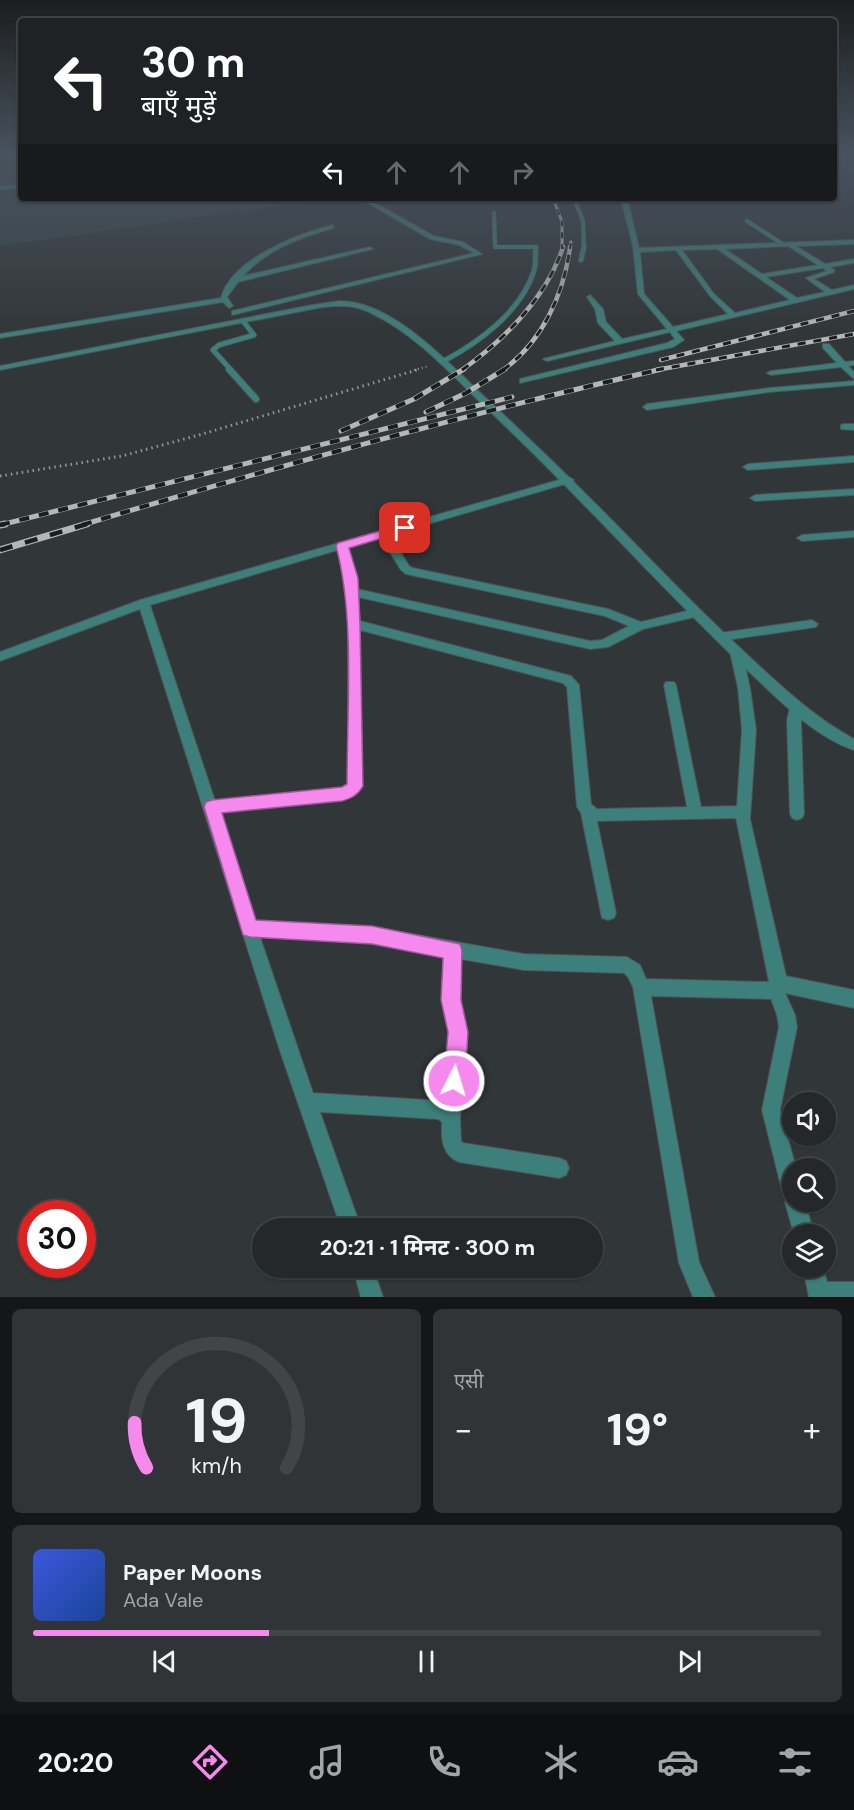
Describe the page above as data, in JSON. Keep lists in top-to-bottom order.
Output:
{
  "page": {
    "turn": ["30 m", "बाएँ मुड़ें"],
    "limit": "30",
    "trip": "20:21 · 1 मिनट · 300 m",
    "tile": "एसी",
    "heat": ["−", "19°", "+"],
    "song": ["Paper Moons", "Ada Vale"],
    "tabs": "20:20",
    "gauge": ["19", "km/h"]
  }
}
